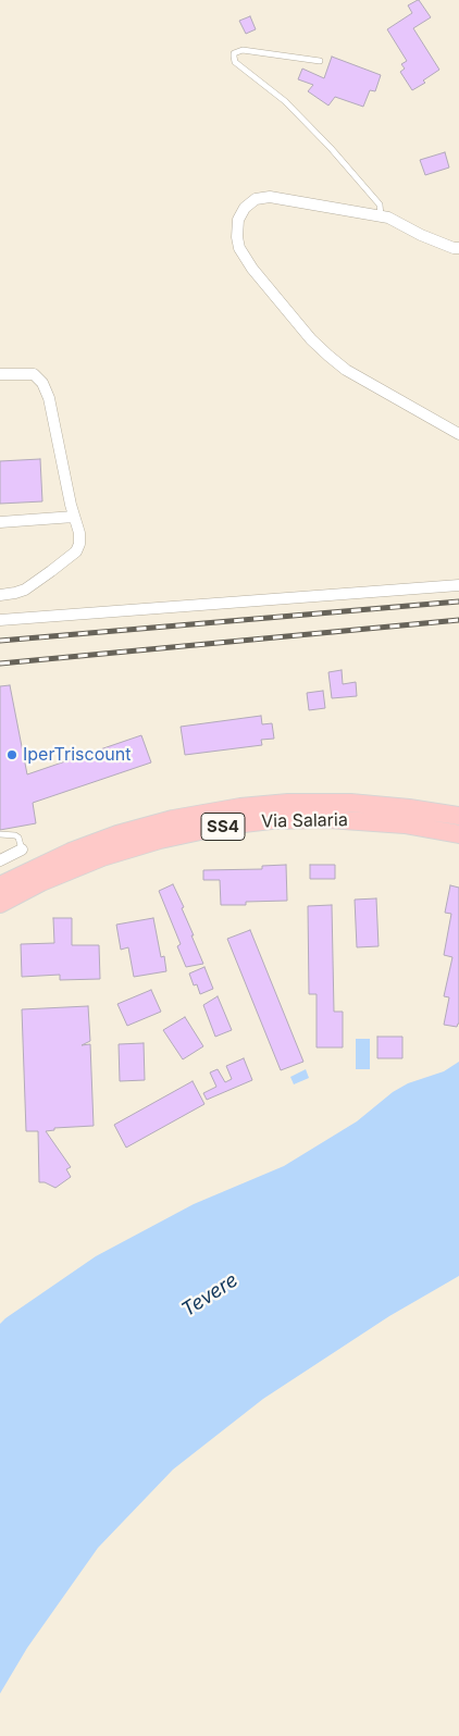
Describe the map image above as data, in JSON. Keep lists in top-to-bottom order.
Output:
{
  "streets": {
    "main road": ["Via Salaria", "SS4"]
  },
  "water": ["Tevere"],
  "places": ["IperTriscount"]
}
